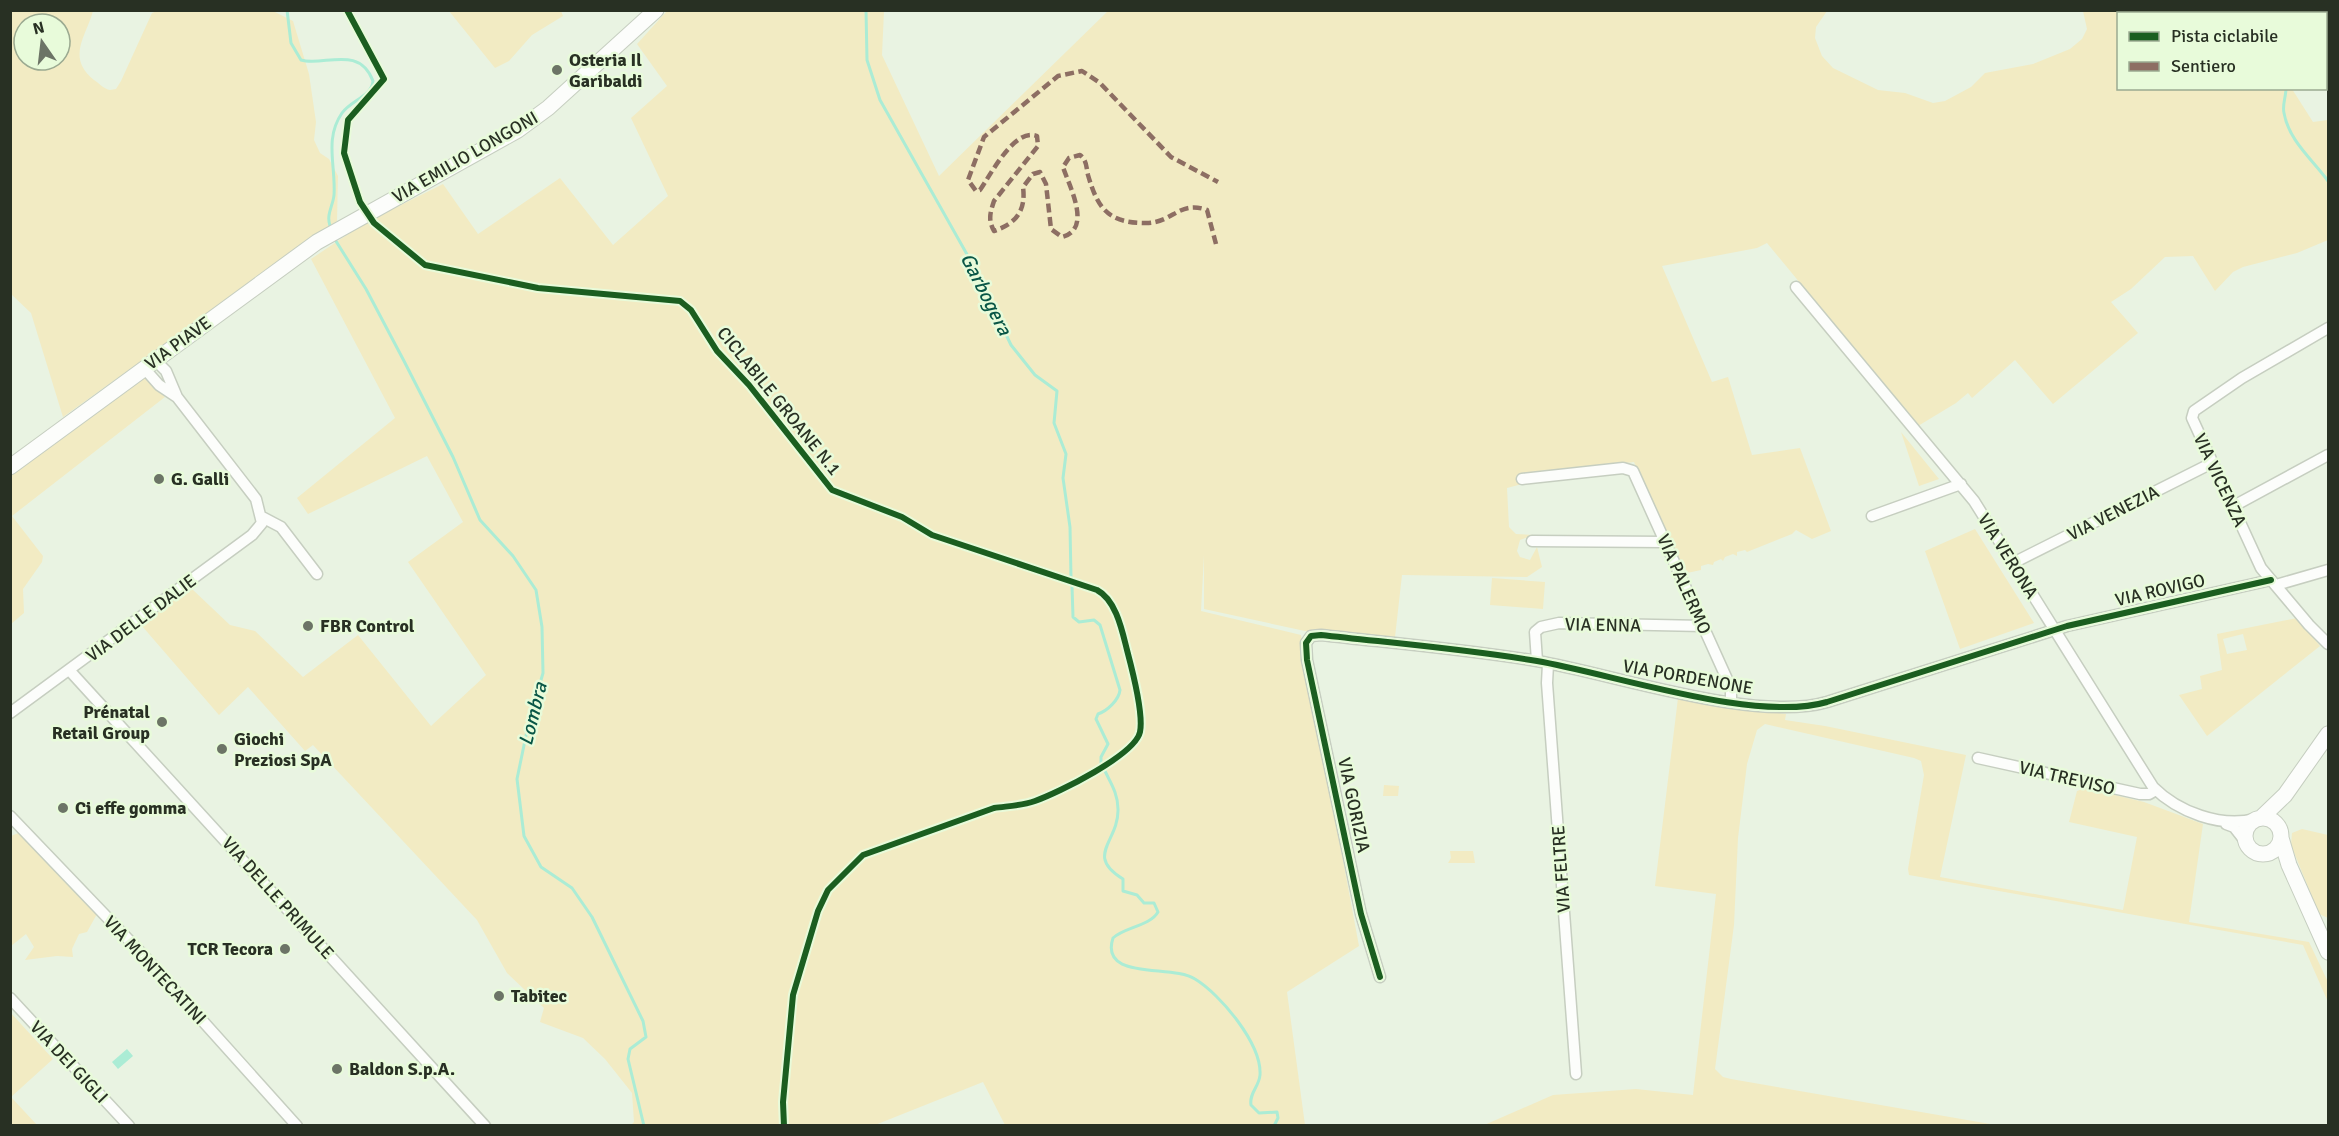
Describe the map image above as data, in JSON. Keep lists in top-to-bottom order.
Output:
{
  "streets": {
    "street": [
      "VIA EMILIO LONGONI",
      "VIA PIAVE",
      "VIA VICENZA",
      "VIA VENEZIA",
      "VIA VERONA",
      "VIA PALERMO",
      "VIA ROVIGO",
      "VIA DELLE DALIE",
      "VIA ENNA",
      "VIA PORDENONE",
      "VIA TREVISO",
      "VIA GORIZIA",
      "VIA FELTRE",
      "VIA DELLE PRIMULE",
      "VIA MONTECATINI",
      "VIA DEI GIGLI"
    ],
    "cycle path": ["CICLABILE GROANE N.1"]
  },
  "crossings": [
    ["VIA EMILIO LONGONI", "VIA PIAVE"],
    ["VIA VICENZA", "VIA VENEZIA"],
    ["VIA VICENZA", "VIA ROVIGO"],
    ["VIA VENEZIA", "VIA VERONA"],
    ["VIA VERONA", "VIA ROVIGO"],
    ["VIA VERONA", "VIA PORDENONE"],
    ["VIA VERONA", "VIA TREVISO"],
    ["VIA PALERMO", "VIA ENNA"],
    ["VIA PALERMO", "VIA PORDENONE"],
    ["VIA ROVIGO", "VIA PORDENONE"],
    ["VIA DELLE DALIE", "VIA DELLE PRIMULE"],
    ["VIA ENNA", "VIA PORDENONE"],
    ["VIA ENNA", "VIA FELTRE"],
    ["VIA PORDENONE", "VIA GORIZIA"],
    ["VIA PORDENONE", "VIA FELTRE"]
  ],
  "water": ["Garbogera", "Lombra"],
  "places": [
    "Osteria Il Garibaldi",
    "G. Galli",
    "FBR Control",
    "Prénatal Retail Group",
    "Giochi Preziosi SpA",
    "Ci effe gomma",
    "TCR Tecora",
    "Tabitec",
    "Baldon S.p.A."
  ],
  "legend": ["Pista ciclabile", "Sentiero"],
  "north": "top"
}
